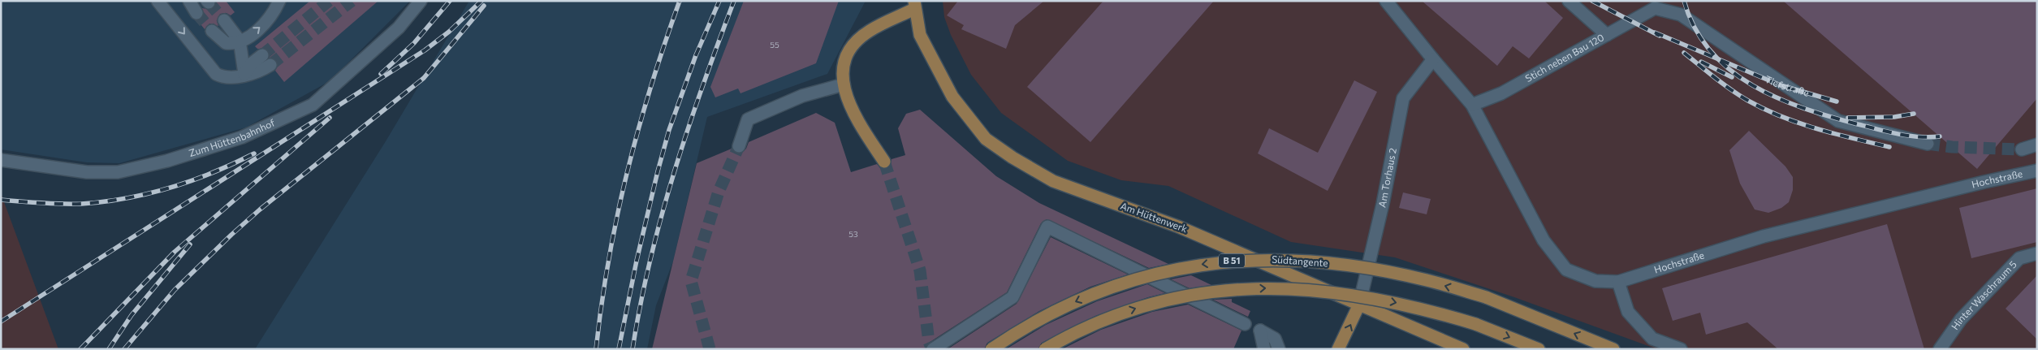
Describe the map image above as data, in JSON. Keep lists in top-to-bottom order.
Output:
{
  "streets": {
    "main road": ["Am Hüttenwerk", "B 51", "Südtangente"],
    "lane": [
      "Stich neben Bau 120",
      "Tiefstraße",
      "Zum Hüttenbahnhof",
      "Am Torhaus 2",
      "Hochstraße",
      "Hinter Waschraum 5"
    ]
  },
  "crossings": [
    ["Stich neben Bau 120", "Tiefstraße"],
    ["Stich neben Bau 120", "Hochstraße"],
    ["Am Torhaus 2", "Hochstraße"],
    ["Am Torhaus 2", "Am Hüttenwerk"]
  ],
  "house_numbers": ["55", "53"]
}
